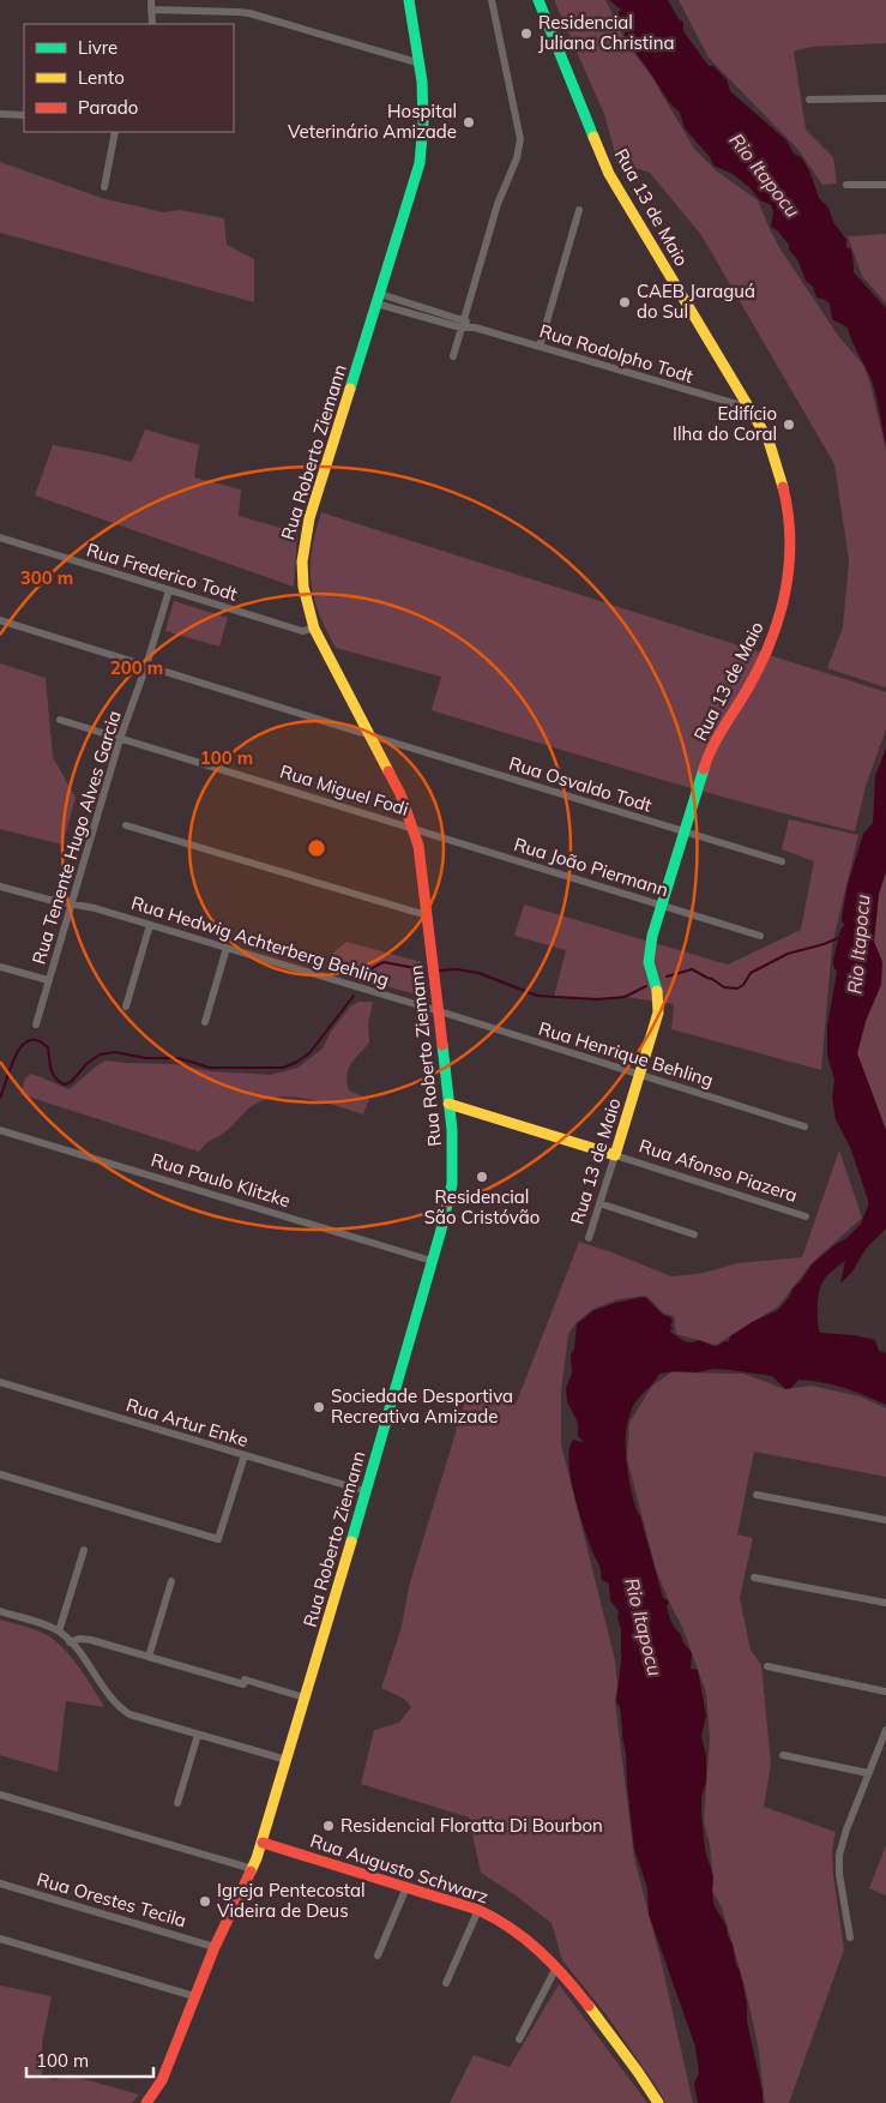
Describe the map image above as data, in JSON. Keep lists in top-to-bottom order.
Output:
{
  "streets": {
    "main road": [
      "Rua 13 de Maio",
      "Rua Roberto Ziemann",
      "Rua Afonso Piazera",
      "Rua Augusto Schwarz"
    ],
    "street": [
      "Rua Rodolpho Todt",
      "Rua Frederico Todt",
      "Rua Osvaldo Todt",
      "Rua Miguel Fodi",
      "Rua Tenente Hugo Alves Garcia",
      "Rua João Piermann",
      "Rua Hedwig Achterberg Behling",
      "Rua Henrique Behling",
      "Rua Paulo Klitzke",
      "Rua Artur Enke",
      "Rua Orestes Tecila"
    ]
  },
  "crossings": [
    ["Rua 13 de Maio", "Rua Rodolpho Todt"],
    ["Rua 13 de Maio", "Rua Osvaldo Todt"],
    ["Rua 13 de Maio", "Rua João Piermann"],
    ["Rua 13 de Maio", "Rua Henrique Behling"],
    ["Rua 13 de Maio", "Rua Afonso Piazera"],
    ["Rua Rodolpho Todt", "Rua Roberto Ziemann"],
    ["Rua Roberto Ziemann", "Rua Frederico Todt"],
    ["Rua Roberto Ziemann", "Rua Osvaldo Todt"],
    ["Rua Roberto Ziemann", "Rua Miguel Fodi"],
    ["Rua Roberto Ziemann", "Rua João Piermann"],
    ["Rua Roberto Ziemann", "Rua Hedwig Achterberg Behling"],
    ["Rua Roberto Ziemann", "Rua Henrique Behling"],
    ["Rua Roberto Ziemann", "Rua Afonso Piazera"],
    ["Rua Roberto Ziemann", "Rua Paulo Klitzke"],
    ["Rua Roberto Ziemann", "Rua Artur Enke"],
    ["Rua Roberto Ziemann", "Rua Augusto Schwarz"],
    ["Rua Roberto Ziemann", "Rua Orestes Tecila"],
    ["Rua Frederico Todt", "Rua Tenente Hugo Alves Garcia"],
    ["Rua Osvaldo Todt", "Rua Tenente Hugo Alves Garcia"],
    ["Rua Miguel Fodi", "Rua Tenente Hugo Alves Garcia"],
    ["Rua Miguel Fodi", "Rua João Piermann"],
    ["Rua Tenente Hugo Alves Garcia", "Rua Hedwig Achterberg Behling"],
    ["Rua Hedwig Achterberg Behling", "Rua Henrique Behling"]
  ],
  "water": ["Rio Itapocu"],
  "places": [
    "Residencial Juliana Christina",
    "Hospital Veterinário Amizade",
    "CAEB Jaraguá do Sul",
    "Edifício Ilha do Coral",
    "Residencial São Cristóvão",
    "Sociedade Desportiva Recreativa Amizade",
    "Residencial Floratta Di Bourbon",
    "Igreja Pentecostal Videira de Deus"
  ],
  "legend": ["Livre", "Lento", "Parado"],
  "scale_bar": "100 m",
  "rings": ["300 m", "200 m", "100 m"]
}
